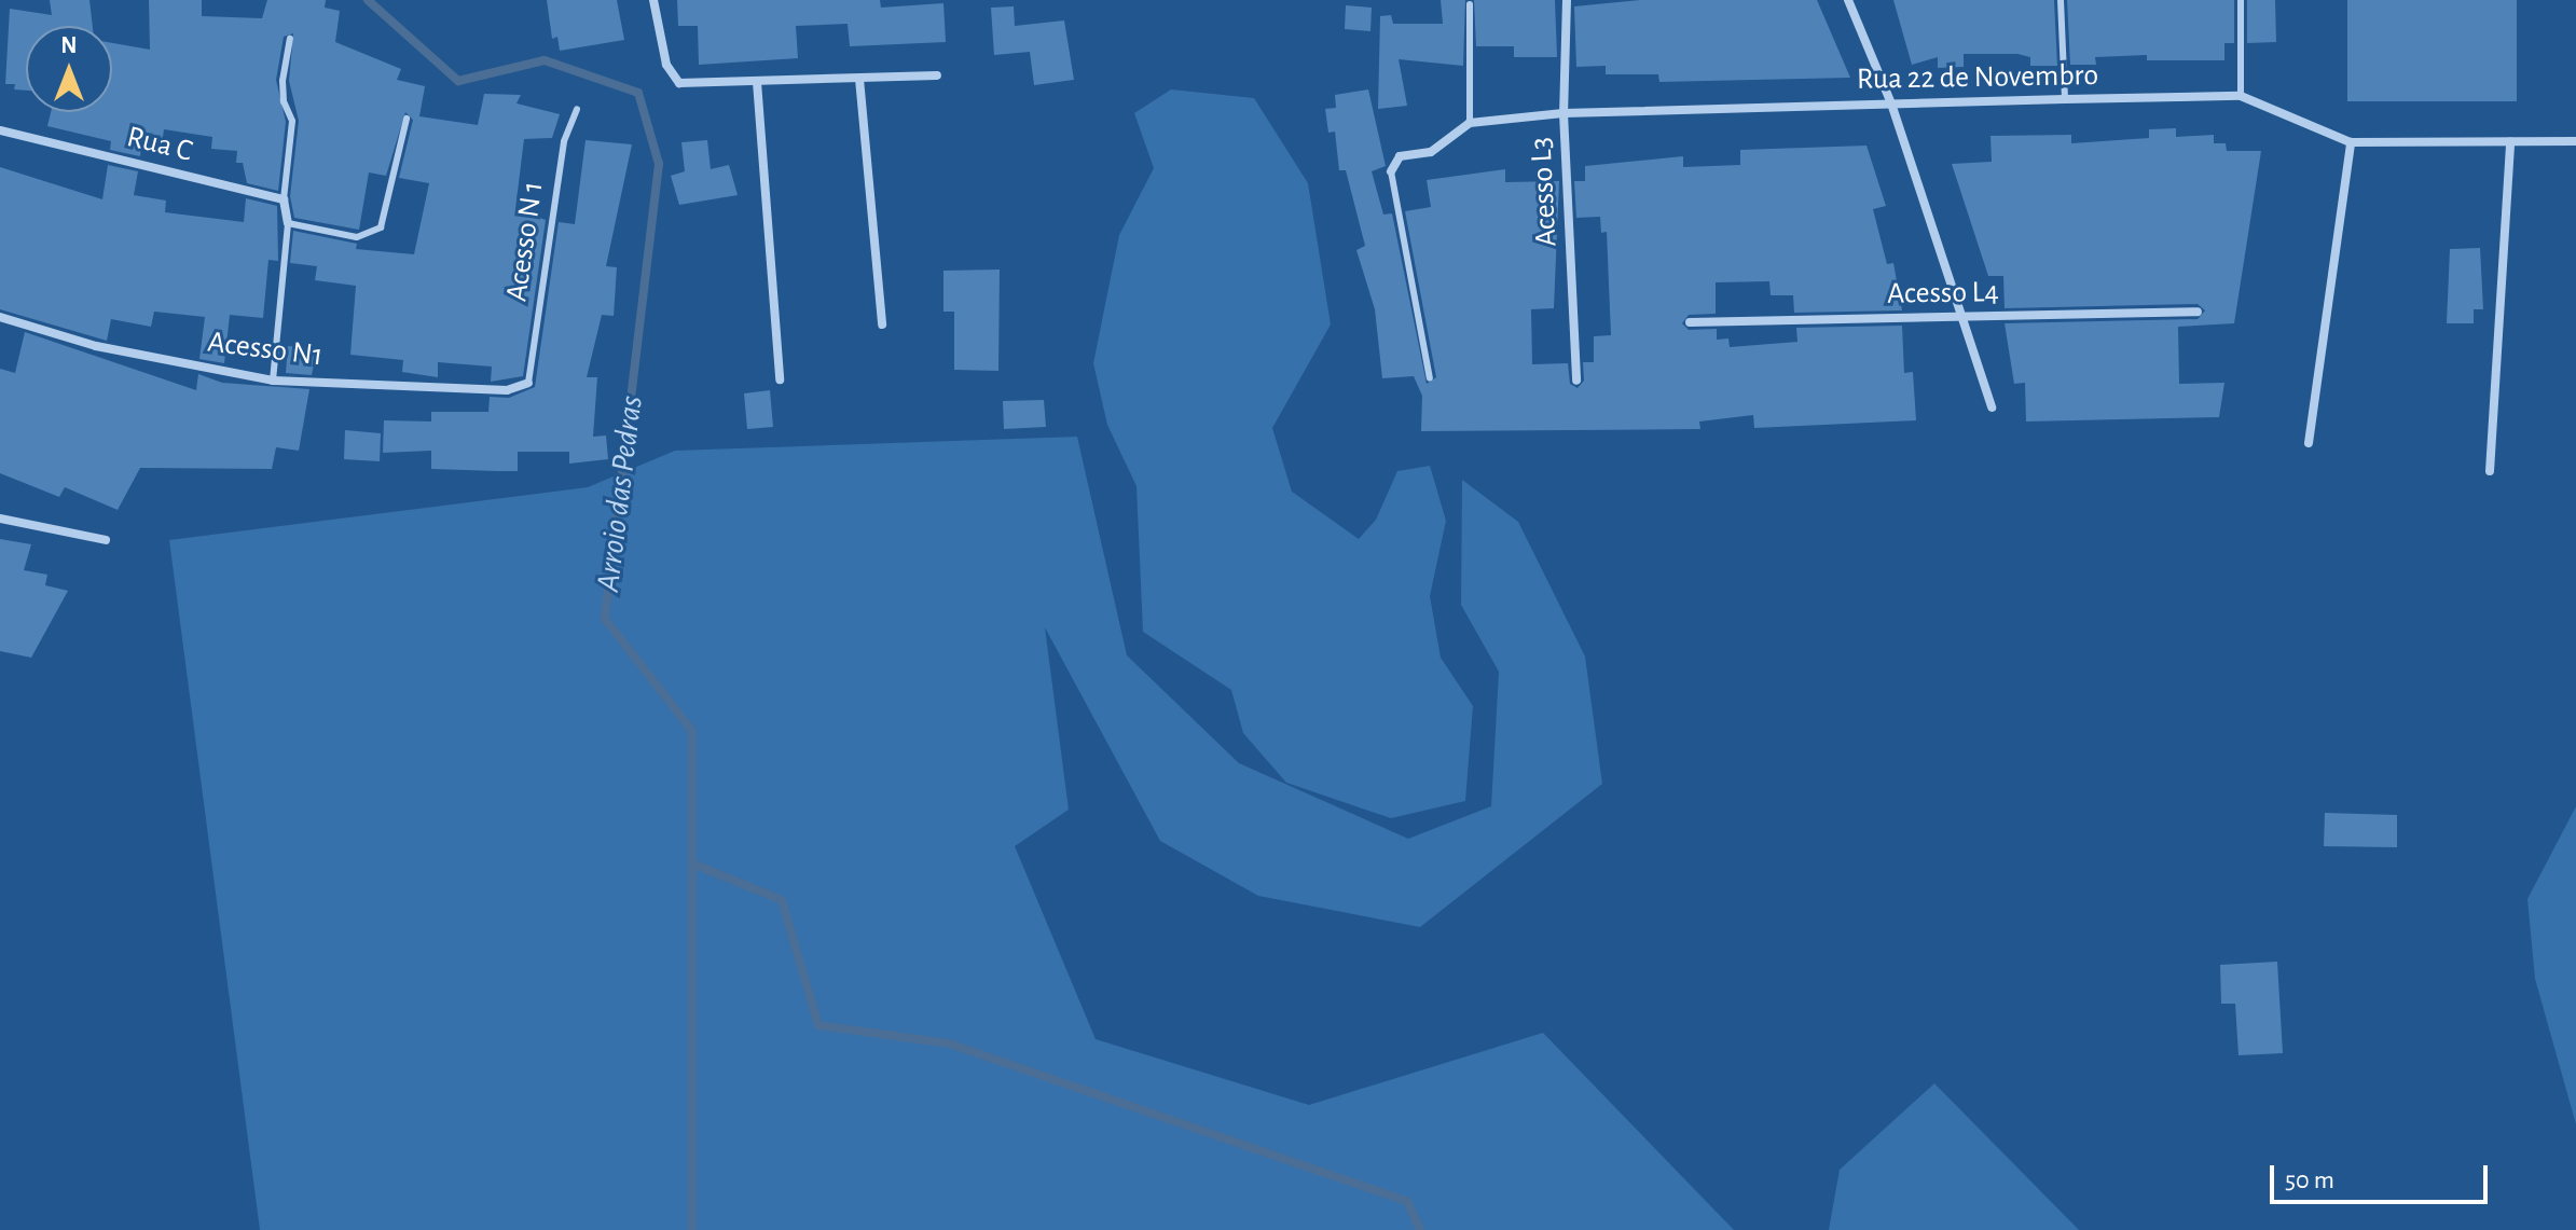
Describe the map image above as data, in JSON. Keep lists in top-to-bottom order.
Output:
{
  "streets": {
    "street": [
      "Rua 22 de Novembro",
      "Rua C",
      "Acesso L3",
      "Acesso L4",
      "Acesso N1"
    ],
    "lane": ["Acesso N 1"]
  },
  "crossings": [
    ["Rua 22 de Novembro", "Acesso L3"],
    ["Acesso N 1", "Acesso N1"]
  ],
  "water": ["Arroio das Pedras"],
  "scale_bar": "50 m",
  "north": "top"
}
